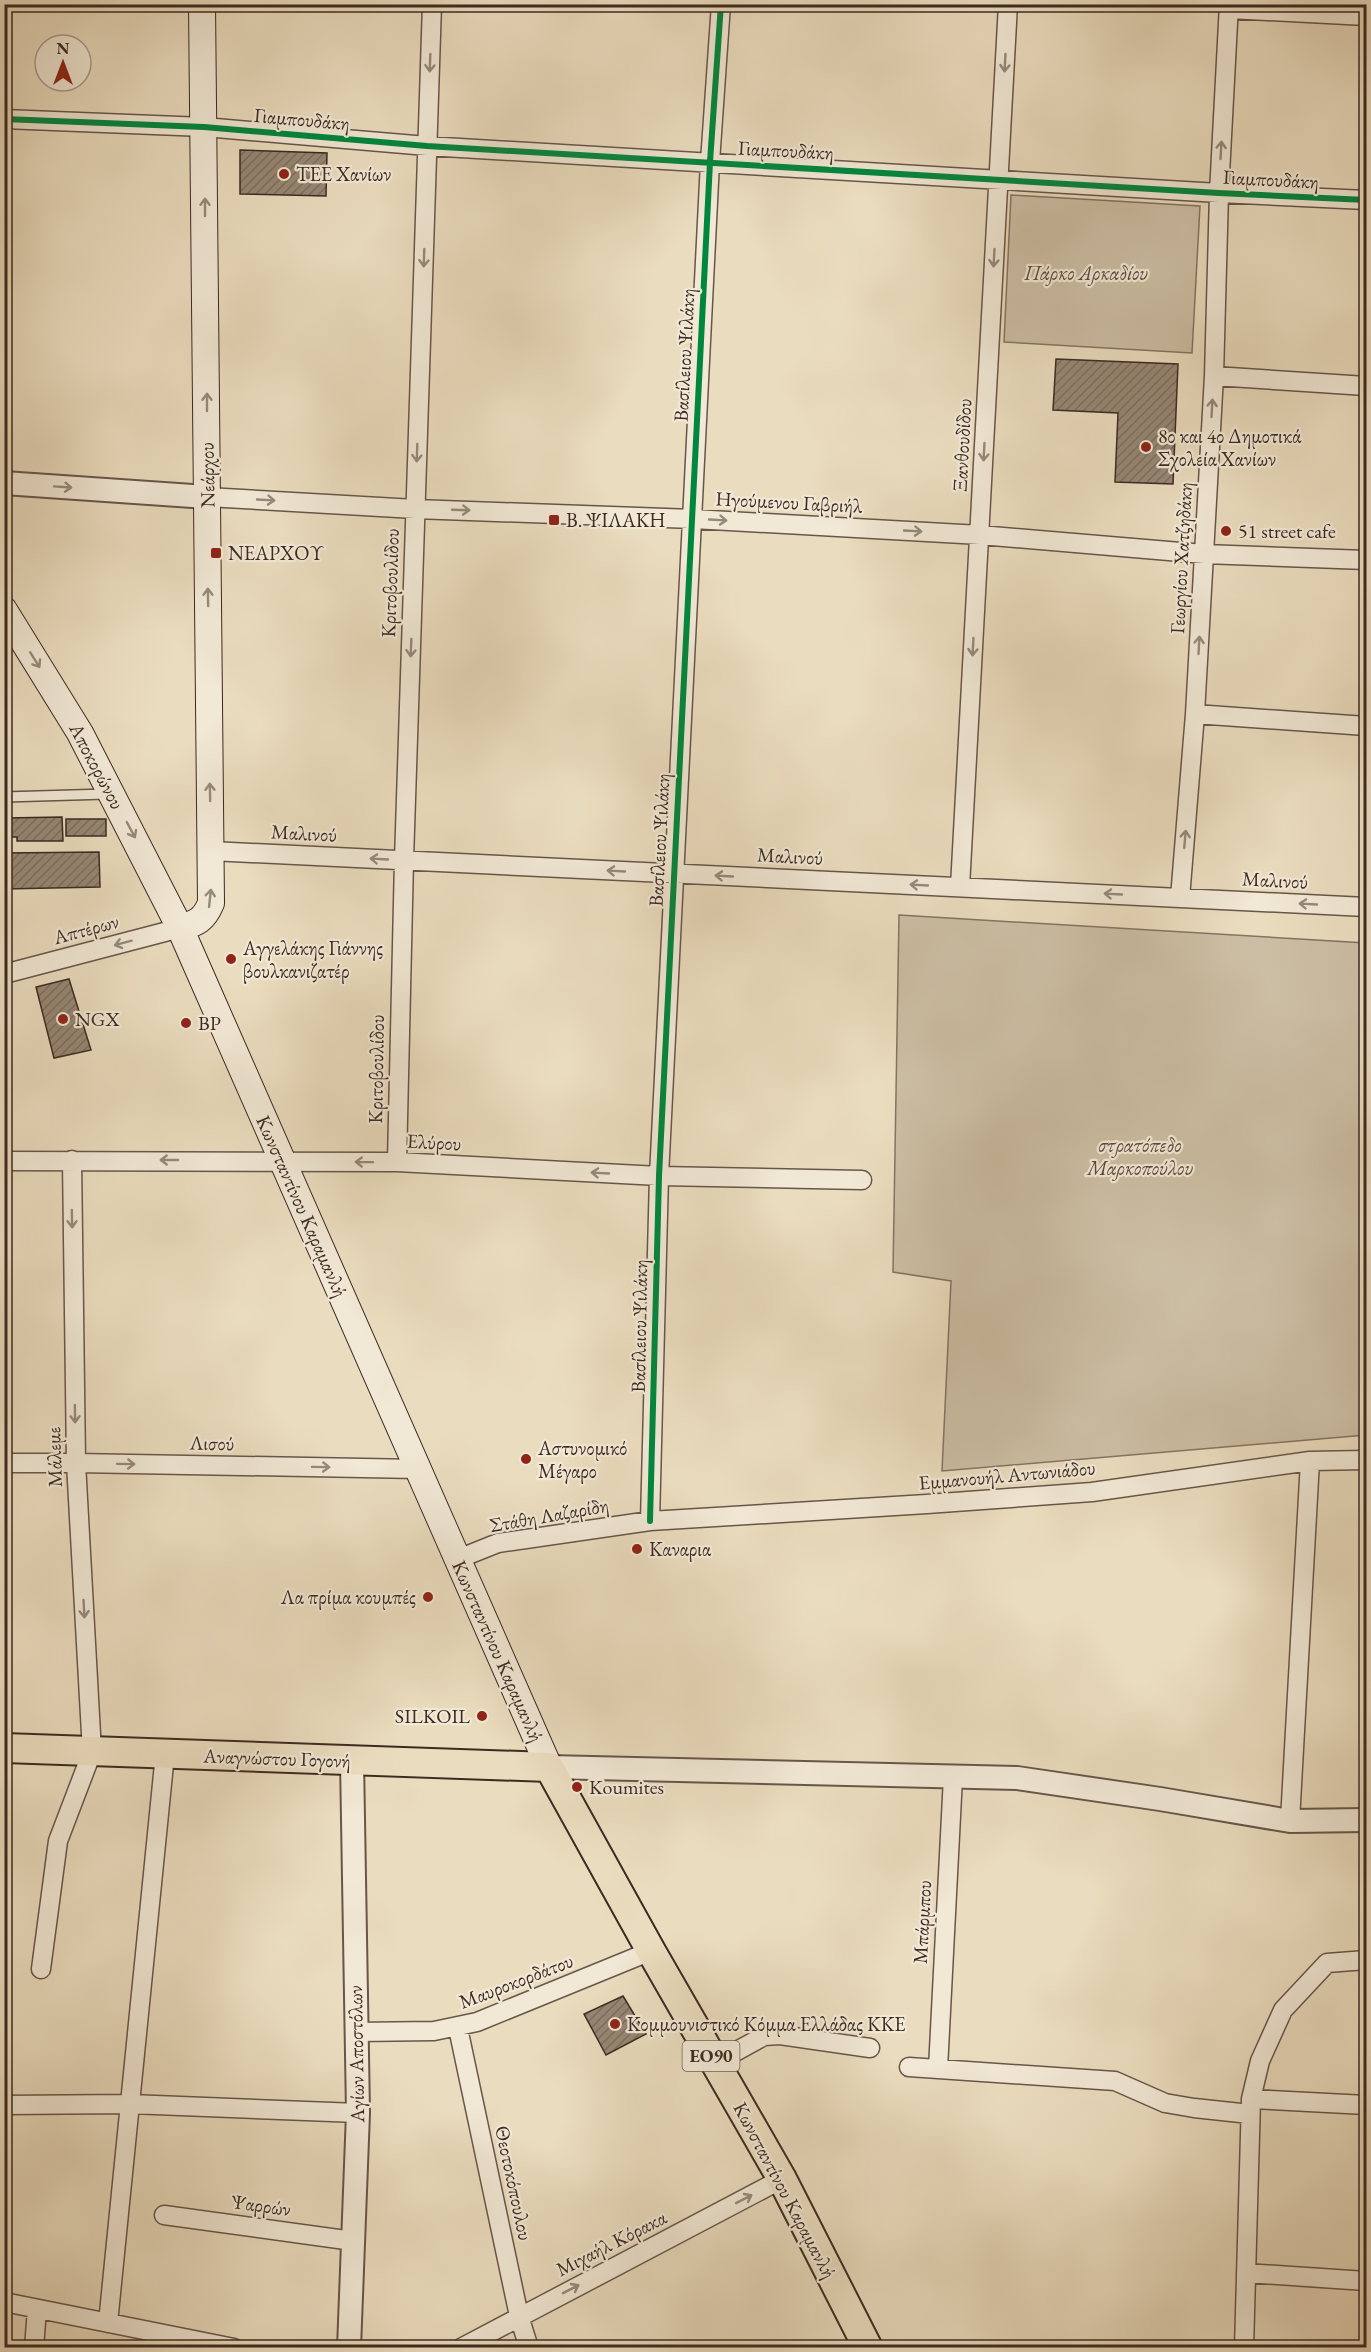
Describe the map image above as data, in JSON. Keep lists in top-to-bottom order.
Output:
{
  "streets": {
    "main road": [
      "Νεάρχου",
      "Αποκορώνου",
      "Κωνσταντίνου Καραμανλή",
      "Αναγνώστου Γογονή",
      "ΕΟ90"
    ],
    "street": [
      "Γιαμπουδάκη",
      "Βασίλειου Ψιλάκη",
      "Ξανθουδίδου",
      "Ηγούμενου Γαβριήλ",
      "Γεωργίου Χατζηδάκη",
      "Κριτοβουλίδου",
      "Μαλινού",
      "Απτέρων",
      "Ελύρου",
      "Λισού",
      "Μάλεμε",
      "Εμμανουήλ Αντωνιάδου",
      "Στάθη Λαζαρίδη",
      "Μπάρμπου",
      "Μαυροκορδάτου",
      "Αγίων Αποστόλων",
      "Θεοτοκόπουλου",
      "Ψαρρών",
      "Μιχαήλ Κόρακα"
    ]
  },
  "crossings": [
    ["Γιαμπουδάκη", "Βασίλειου Ψιλάκη"],
    ["Γιαμπουδάκη", "Ξανθουδίδου"],
    ["Γιαμπουδάκη", "Νεάρχου"],
    ["Γιαμπουδάκη", "Γεωργίου Χατζηδάκη"],
    ["Γιαμπουδάκη", "Κριτοβουλίδου"],
    ["Βασίλειου Ψιλάκη", "Ηγούμενου Γαβριήλ"],
    ["Βασίλειου Ψιλάκη", "Μαλινού"],
    ["Βασίλειου Ψιλάκη", "Ελύρου"],
    ["Βασίλειου Ψιλάκη", "Εμμανουήλ Αντωνιάδου"],
    ["Βασίλειου Ψιλάκη", "Στάθη Λαζαρίδη"],
    ["Ξανθουδίδου", "Ηγούμενου Γαβριήλ"],
    ["Ξανθουδίδου", "Μαλινού"],
    ["Νεάρχου", "Ηγούμενου Γαβριήλ"],
    ["Νεάρχου", "Αποκορώνου"],
    ["Νεάρχου", "Μαλινού"],
    ["Νεάρχου", "Απτέρων"],
    ["Νεάρχου", "Κωνσταντίνου Καραμανλή"],
    ["Ηγούμενου Γαβριήλ", "Γεωργίου Χατζηδάκη"],
    ["Ηγούμενου Γαβριήλ", "Κριτοβουλίδου"],
    ["Γεωργίου Χατζηδάκη", "Μαλινού"],
    ["Κριτοβουλίδου", "Μαλινού"],
    ["Κριτοβουλίδου", "Ελύρου"],
    ["Αποκορώνου", "Απτέρων"],
    ["Αποκορώνου", "Κωνσταντίνου Καραμανλή"],
    ["Απτέρων", "Κωνσταντίνου Καραμανλή"],
    ["Ελύρου", "Κωνσταντίνου Καραμανλή"],
    ["Ελύρου", "Μάλεμε"],
    ["Κωνσταντίνου Καραμανλή", "Λισού"],
    ["Κωνσταντίνου Καραμανλή", "Στάθη Λαζαρίδη"],
    ["Κωνσταντίνου Καραμανλή", "Αναγνώστου Γογονή"],
    ["Κωνσταντίνου Καραμανλή", "Μαυροκορδάτου"],
    ["Κωνσταντίνου Καραμανλή", "Μιχαήλ Κόρακα"],
    ["Λισού", "Μάλεμε"],
    ["Μάλεμε", "Αναγνώστου Γογονή"],
    ["Εμμανουήλ Αντωνιάδου", "Στάθη Λαζαρίδη"],
    ["Αναγνώστου Γογονή", "Αγίων Αποστόλων"],
    ["Μαυροκορδάτου", "Αγίων Αποστόλων"],
    ["Μαυροκορδάτου", "Θεοτοκόπουλου"],
    ["Αγίων Αποστόλων", "Ψαρρών"],
    ["Θεοτοκόπουλου", "Μιχαήλ Κόρακα"]
  ],
  "one_way": [
    "Ξανθουδίδου",
    "Νεάρχου",
    "Ηγούμενου Γαβριήλ",
    "Γεωργίου Χατζηδάκη",
    "Κριτοβουλίδου",
    "Αποκορώνου",
    "Μαλινού",
    "Απτέρων",
    "Ελύρου",
    "Λισού",
    "Μάλεμε",
    "Μιχαήλ Κόρακα"
  ],
  "parks": ["Πάρκο Αρκαδίου", "στρατόπεδο Μαρκοπούλου"],
  "places": {
    "other": [
      "ΤΕΕ Χανίων",
      "8ο και 4ο Δημοτικά Σχολεία Χανίων",
      "51 street cafe",
      "Αγγελάκης Γιάννης βουλκανιζατέρ",
      "NGX",
      "BP",
      "Αστυνομικό Μέγαρο",
      "Καναρια",
      "Λα πρίμα κουμπές",
      "SILKOIL",
      "Koumites",
      "Κομμουνιστικό Κόμμα Ελλάδας ΚΚΕ"
    ],
    "transit": ["Β. ΨΙΛΑΚΗ", "ΝΕΑΡΧΟΥ"]
  },
  "north": "top"
}
